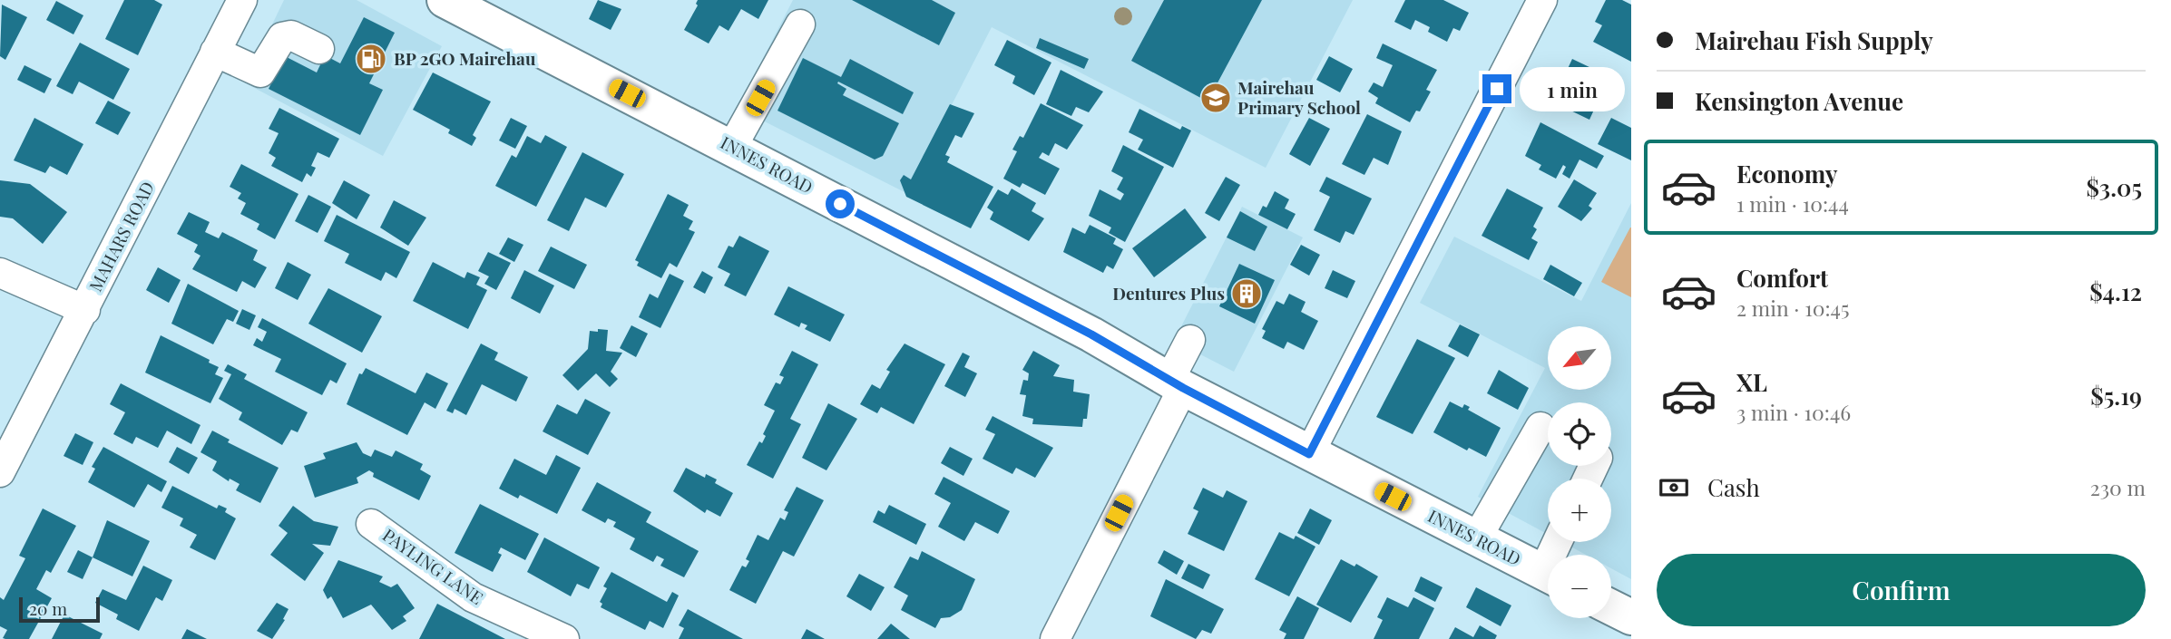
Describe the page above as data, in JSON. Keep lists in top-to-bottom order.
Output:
{
  "streets": {
    "main road": ["INNES ROAD"],
    "street": ["MAHARS ROAD", "PAYLING LANE"]
  },
  "places": {
    "fuel station": ["BP 2GO Mairehau"],
    "school or university": ["Mairehau Primary School"],
    "building": ["Dentures Plus"]
  },
  "scale_bar": "20 m",
  "north": "bottom left",
  "page": {
    "banner": ["Mairehau Fish Supply", "Kensington Avenue"],
    "bubble": "1 min",
    "list": [
      {
        "name": "Economy",
        "note": "1 min · 10:44",
        "value": "$3.05"
      },
      {
        "name": "Comfort",
        "note": "2 min · 10:45",
        "value": "$4.12"
      },
      {
        "name": "XL",
        "note": "3 min · 10:46",
        "value": "$5.19"
      }
    ],
    "map_buttons": ["+", "−"],
    "pay": ["Cash", "230 m"],
    "buttons": "Confirm",
    "scale": "20 m"
  }
}
